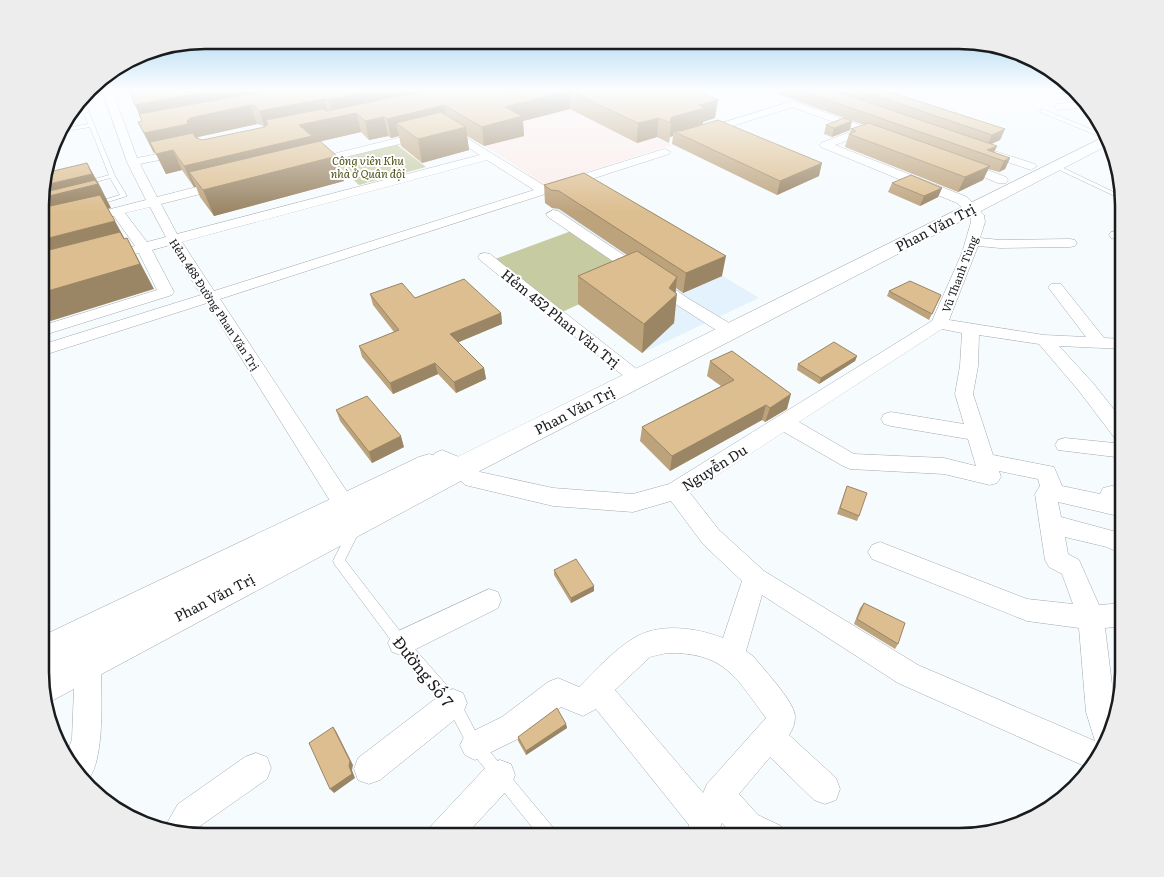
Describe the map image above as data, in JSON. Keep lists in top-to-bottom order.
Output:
{
  "streets": {
    "main road": ["Phan Văn Trị"],
    "street": [
      "Vũ Thanh Tùng",
      "Hẻm 468 Đường Phan Văn Trị",
      "Hẻm 452 Phan Văn Trị",
      "Nguyễn Du"
    ],
    "lane": ["Đường Số 7"]
  },
  "crossings": [
    ["Phan Văn Trị", "Vũ Thanh Tùng"],
    ["Phan Văn Trị", "Hẻm 468 Đường Phan Văn Trị"],
    ["Phan Văn Trị", "Hẻm 452 Phan Văn Trị"],
    ["Phan Văn Trị", "Nguyễn Du"],
    ["Phan Văn Trị", "Đường Số 7"],
    ["Vũ Thanh Tùng", "Nguyễn Du"],
    ["Hẻm 468 Đường Phan Văn Trị", "Đường Số 7"]
  ],
  "parks": ["Công viên Khu nhà ở Quân đội"]
}
